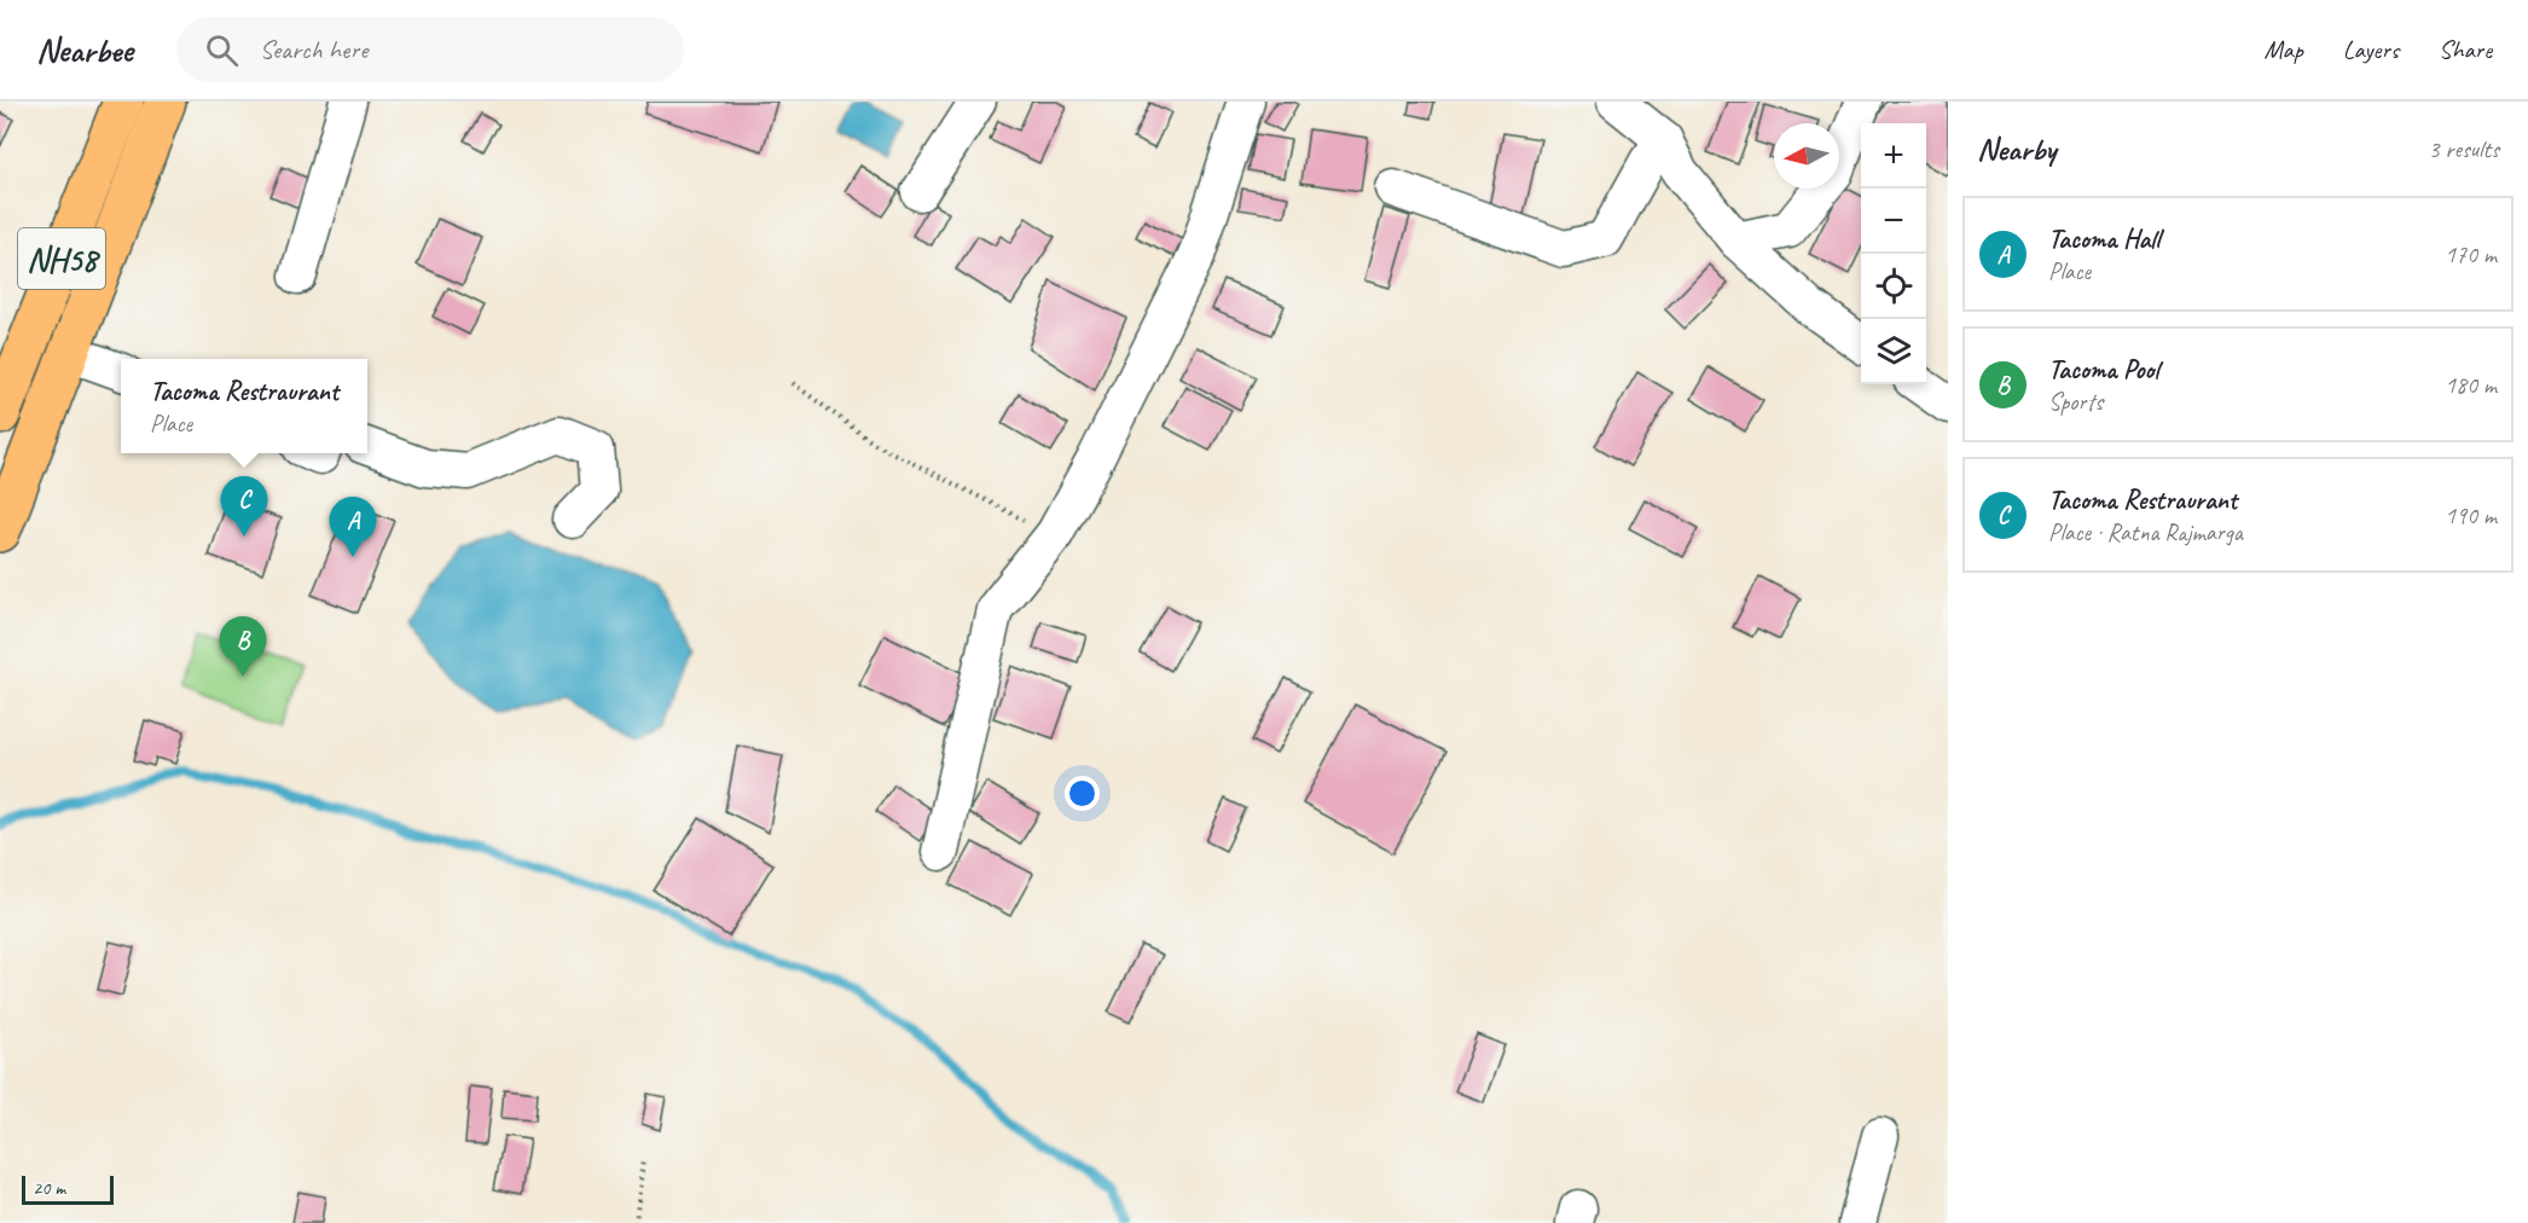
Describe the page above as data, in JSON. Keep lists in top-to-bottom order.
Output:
{
  "streets": {
    "main road": ["NH58"]
  },
  "scale_bar": "20 m",
  "north": "left",
  "page": {
    "header": "Nearbee",
    "search": "Search here",
    "nav": ["Map", "Layers", "Share"],
    "heading": ["Nearby", "3 results"],
    "map_buttons": ["+", "−"],
    "list": [
      {
        "mark": "A",
        "name": "Tacoma Hall",
        "note": "Place",
        "value": "170 m"
      },
      {
        "mark": "B",
        "name": "Tacoma Pool",
        "note": "Sports",
        "value": "180 m"
      },
      {
        "mark": "C",
        "name": "Tacoma Restraurant",
        "note": "Place · Ratna Rajmarga",
        "value": "190 m"
      }
    ],
    "popup": ["Tacoma Restraurant", "Place"],
    "pins": ["C", "A", "B"],
    "scale": "20 m"
  }
}
